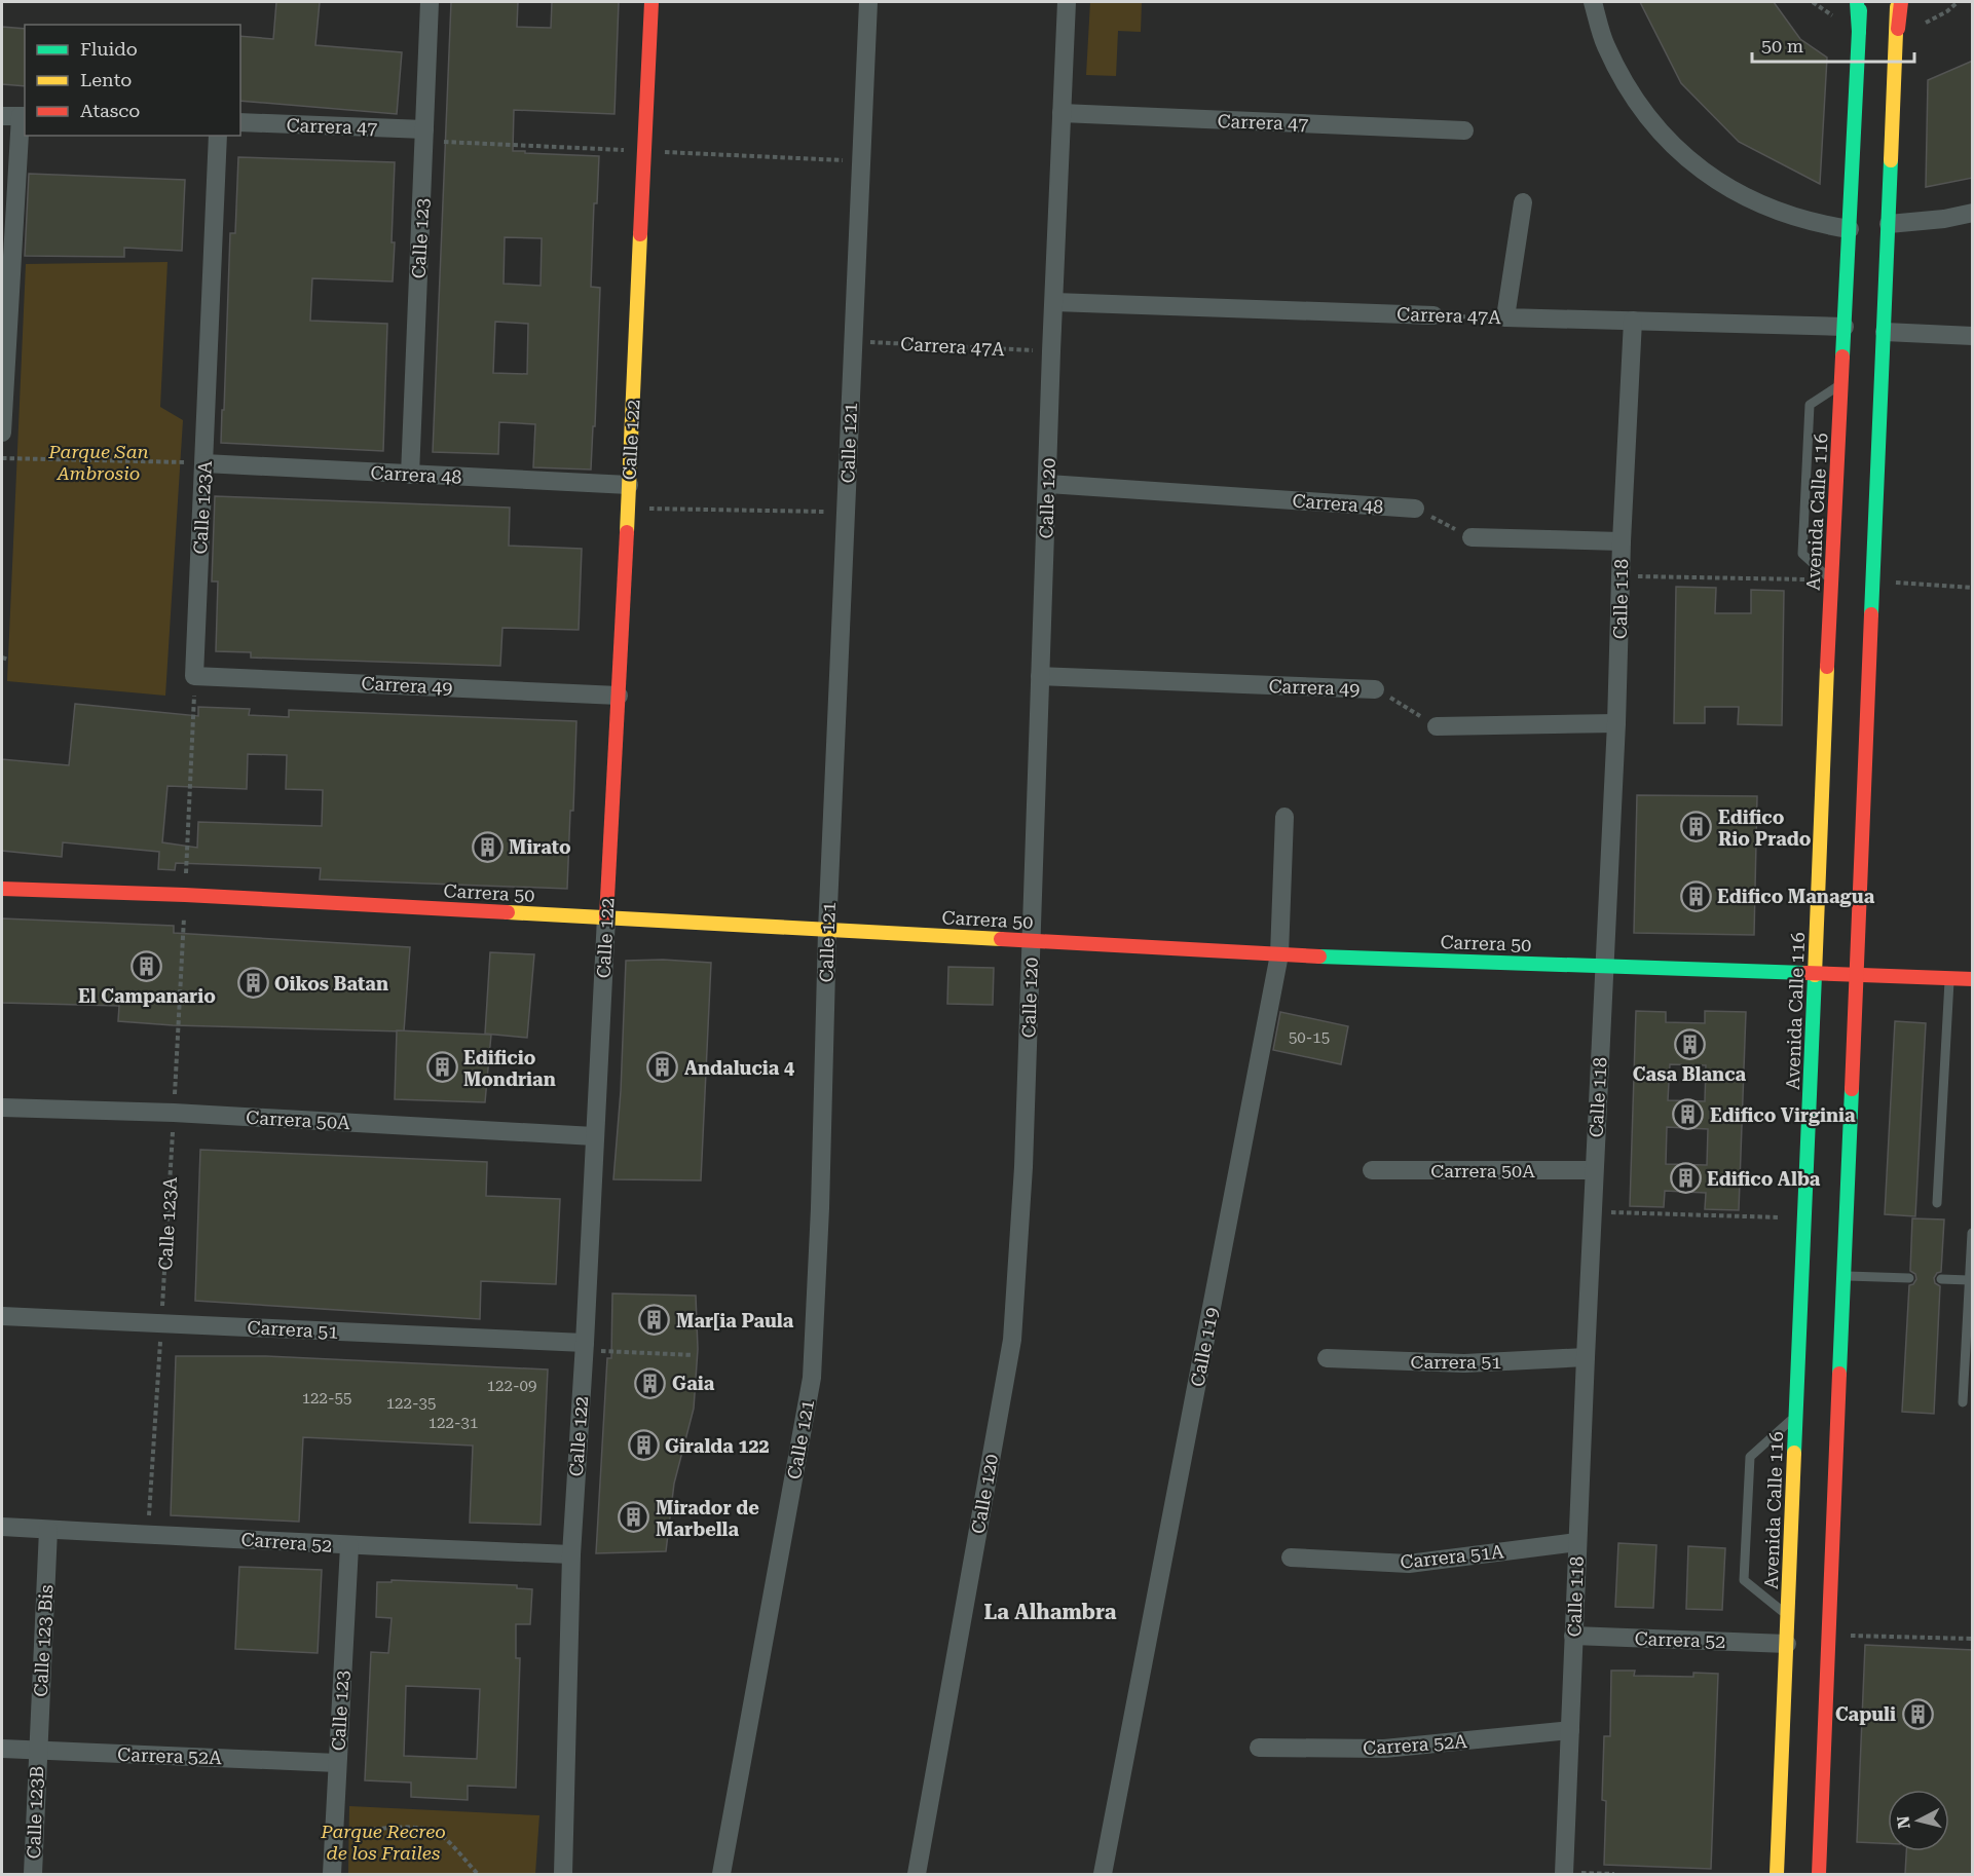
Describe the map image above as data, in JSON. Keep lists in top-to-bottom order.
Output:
{
  "streets": {
    "main road": ["Calle 122", "Avenida Calle 116", "Carrera 50"],
    "street": [
      "Carrera 47",
      "Calle 123",
      "Carrera 47A",
      "Calle 121",
      "Carrera 48",
      "Calle 120",
      "Calle 123A",
      "Calle 118",
      "Carrera 49",
      "Carrera 50A",
      "Carrera 51",
      "Calle 119",
      "Carrera 52",
      "Carrera 51A",
      "Calle 123 Bis",
      "Carrera 52A",
      "Calle 123B"
    ]
  },
  "crossings": [
    ["Carrera 47", "Calle 123"],
    ["Carrera 47", "Calle 120"],
    ["Calle 123", "Carrera 48"],
    ["Calle 123", "Carrera 52"],
    ["Calle 123", "Carrera 52A"],
    ["Carrera 47A", "Calle 121"],
    ["Carrera 47A", "Calle 120"],
    ["Carrera 47A", "Avenida Calle 116"],
    ["Carrera 47A", "Calle 118"],
    ["Calle 122", "Carrera 48"],
    ["Calle 122", "Carrera 49"],
    ["Calle 122", "Carrera 50"],
    ["Calle 122", "Carrera 50A"],
    ["Calle 122", "Carrera 51"],
    ["Calle 122", "Carrera 52"],
    ["Calle 121", "Carrera 50"],
    ["Carrera 48", "Calle 120"],
    ["Carrera 48", "Calle 123A"],
    ["Calle 120", "Carrera 49"],
    ["Calle 120", "Carrera 50"],
    ["Calle 123A", "Carrera 49"],
    ["Calle 123A", "Carrera 50A"],
    ["Calle 123A", "Carrera 51"],
    ["Calle 123A", "Carrera 52"],
    ["Avenida Calle 116", "Carrera 50"],
    ["Avenida Calle 116", "Carrera 52"],
    ["Calle 118", "Carrera 50"],
    ["Calle 118", "Carrera 50A"],
    ["Calle 118", "Carrera 51"],
    ["Calle 118", "Carrera 52"],
    ["Calle 118", "Carrera 51A"],
    ["Calle 118", "Carrera 52A"],
    ["Carrera 50", "Calle 119"],
    ["Carrera 52", "Calle 123 Bis"],
    ["Calle 123 Bis", "Carrera 52A"],
    ["Calle 123 Bis", "Calle 123B"],
    ["Carrera 52A", "Calle 123B"]
  ],
  "districts": ["La Alhambra"],
  "parks": ["Parque San Ambrosio", "Parque Recreo de los Frailes"],
  "places": {
    "building": [
      "Edifico Rio Prado",
      "Mirato",
      "Edifico Managua",
      "El Campanario",
      "Oikos Batan",
      "Casa Blanca",
      "Edificio Mondrian",
      "Andalucia 4",
      "Edifico Virginia",
      "Edifico Alba",
      "Mar[ia Paula",
      "Gaia",
      "Giralda 122",
      "Mirador de Marbella",
      "Capuli"
    ]
  },
  "house_numbers": [
    "50-15",
    "122-09",
    "122-55",
    "122-35",
    "122-31"
  ],
  "legend": ["Fluido", "Lento", "Atasco"],
  "scale_bar": "50 m",
  "north": "left"
}
